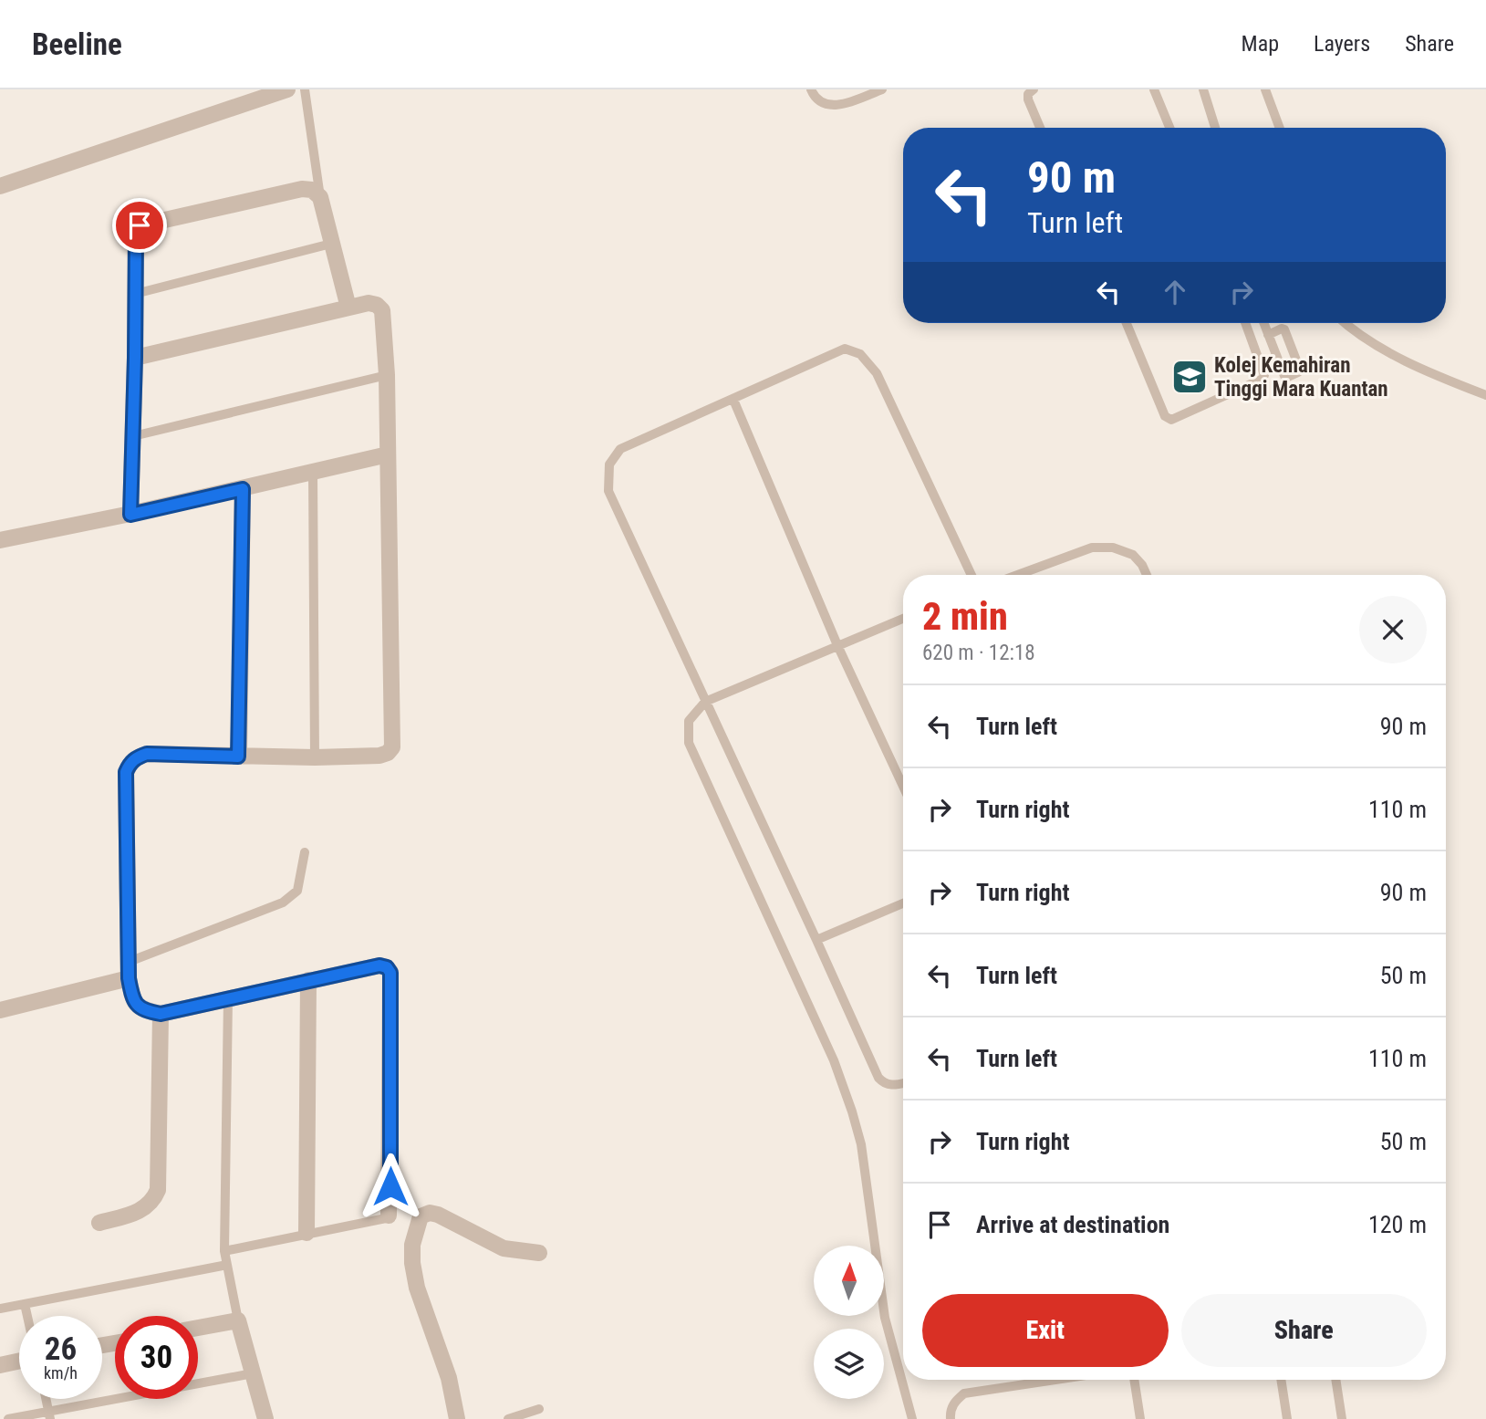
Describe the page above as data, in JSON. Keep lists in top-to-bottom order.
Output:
{
  "places": {
    "school or university": ["Kolej Kemahiran Tinggi Mara Kuantan"]
  },
  "north": "top",
  "page": {
    "header": "Beeline",
    "nav": ["Map", "Layers", "Share"],
    "turn": ["90 m", "Turn left"],
    "heading": ["2 min", "620 m · 12:18"],
    "list": [
      {
        "name": "Turn left",
        "value": "90 m"
      },
      {
        "name": "Turn right",
        "value": "110 m"
      },
      {
        "name": "Turn right",
        "value": "90 m"
      },
      {
        "name": "Turn left",
        "value": "50 m"
      },
      {
        "name": "Turn left",
        "value": "110 m"
      },
      {
        "name": "Turn right",
        "value": "50 m"
      },
      {
        "name": "Arrive at destination",
        "value": "120 m"
      }
    ],
    "buttons": ["Exit", "Share"],
    "speed": "26 km/h",
    "limit": "30"
  }
}
